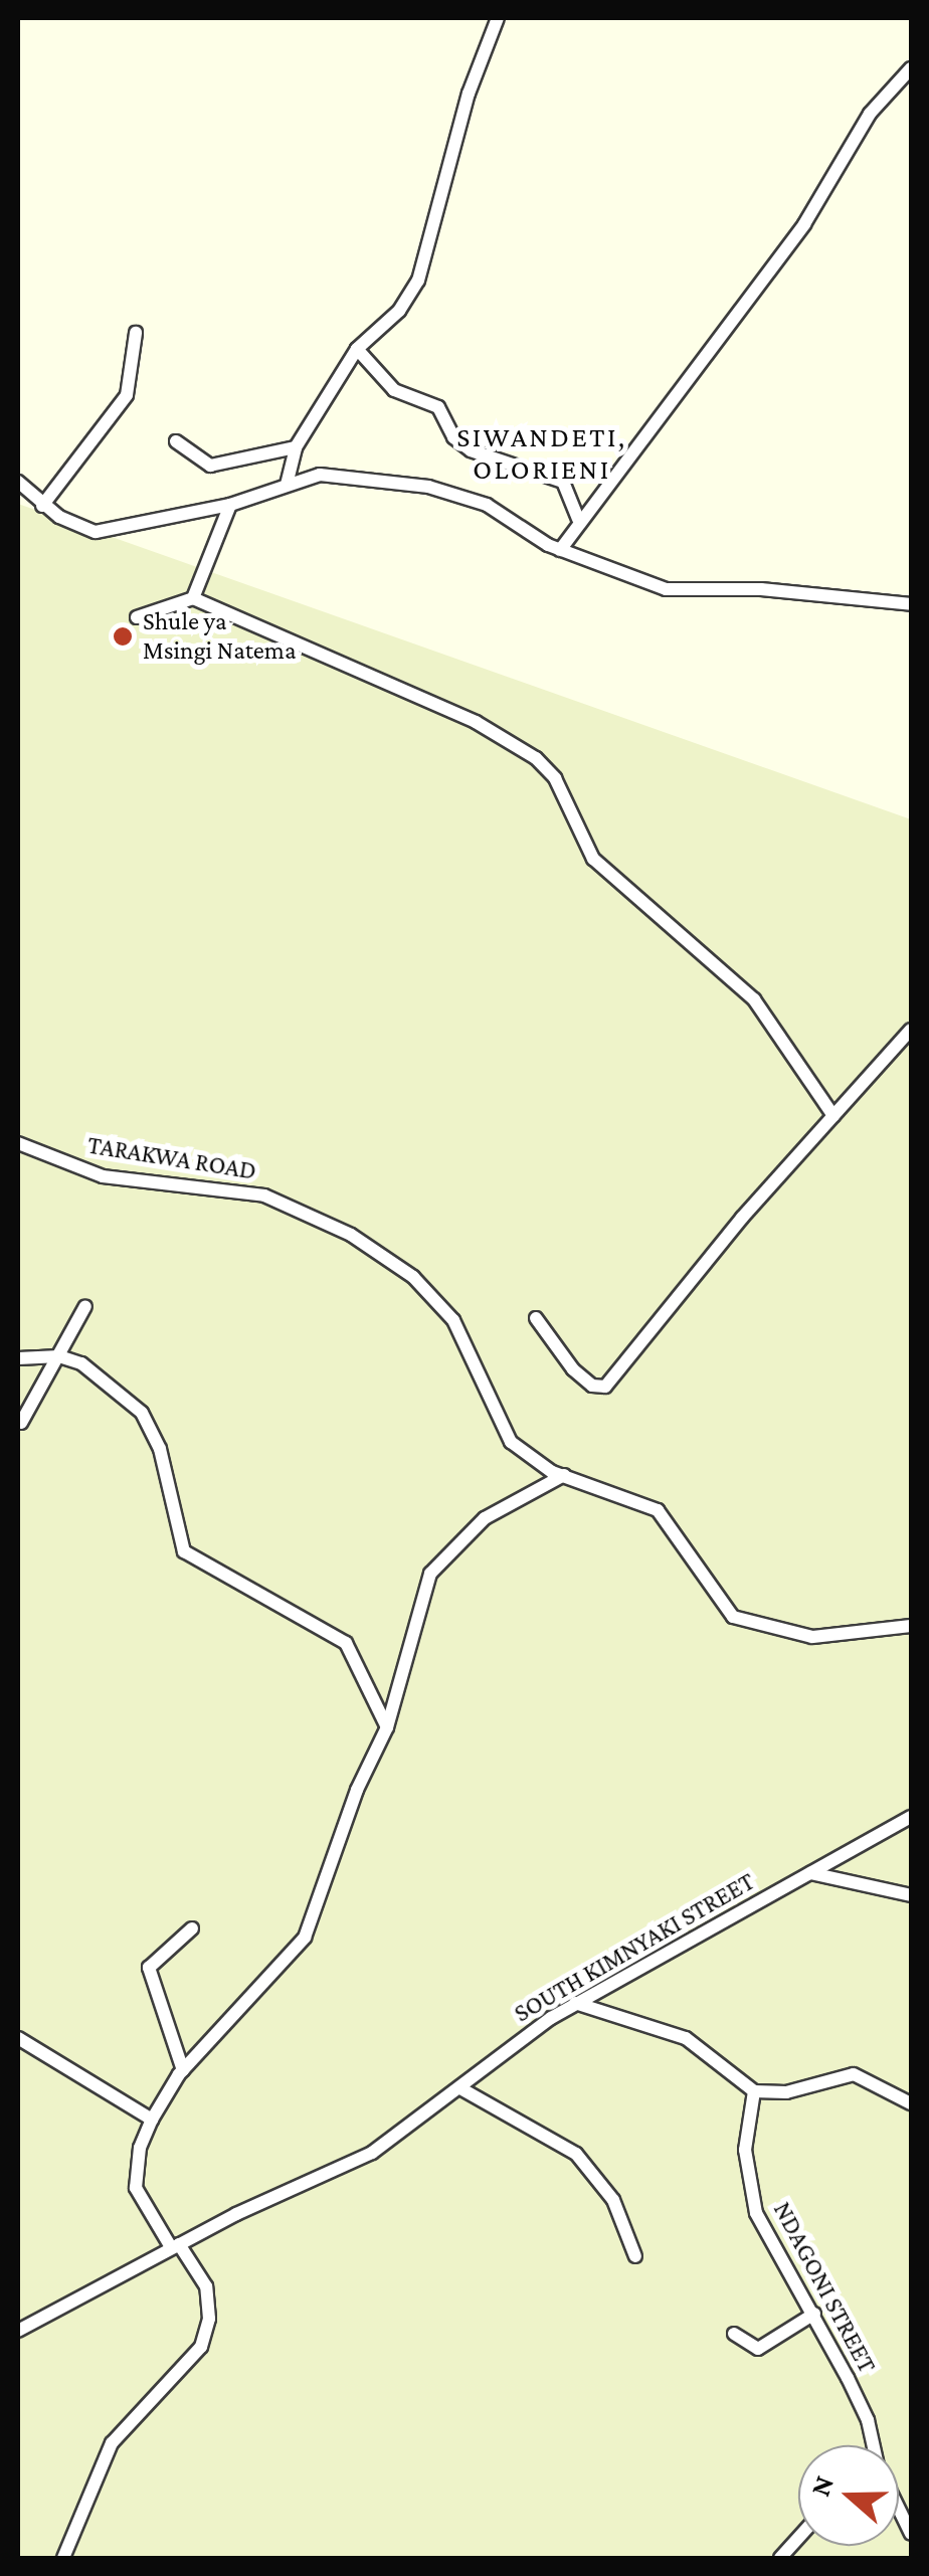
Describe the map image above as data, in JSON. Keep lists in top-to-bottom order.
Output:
{
  "streets": {
    "street": ["TARAKWA ROAD", "SOUTH KIMNYAKI STREET", "NDAGONI STREET"]
  },
  "districts": ["SIWANDETI, OLORIENI"],
  "places": ["Shule ya Msingi Natema"],
  "north": "left"
}
